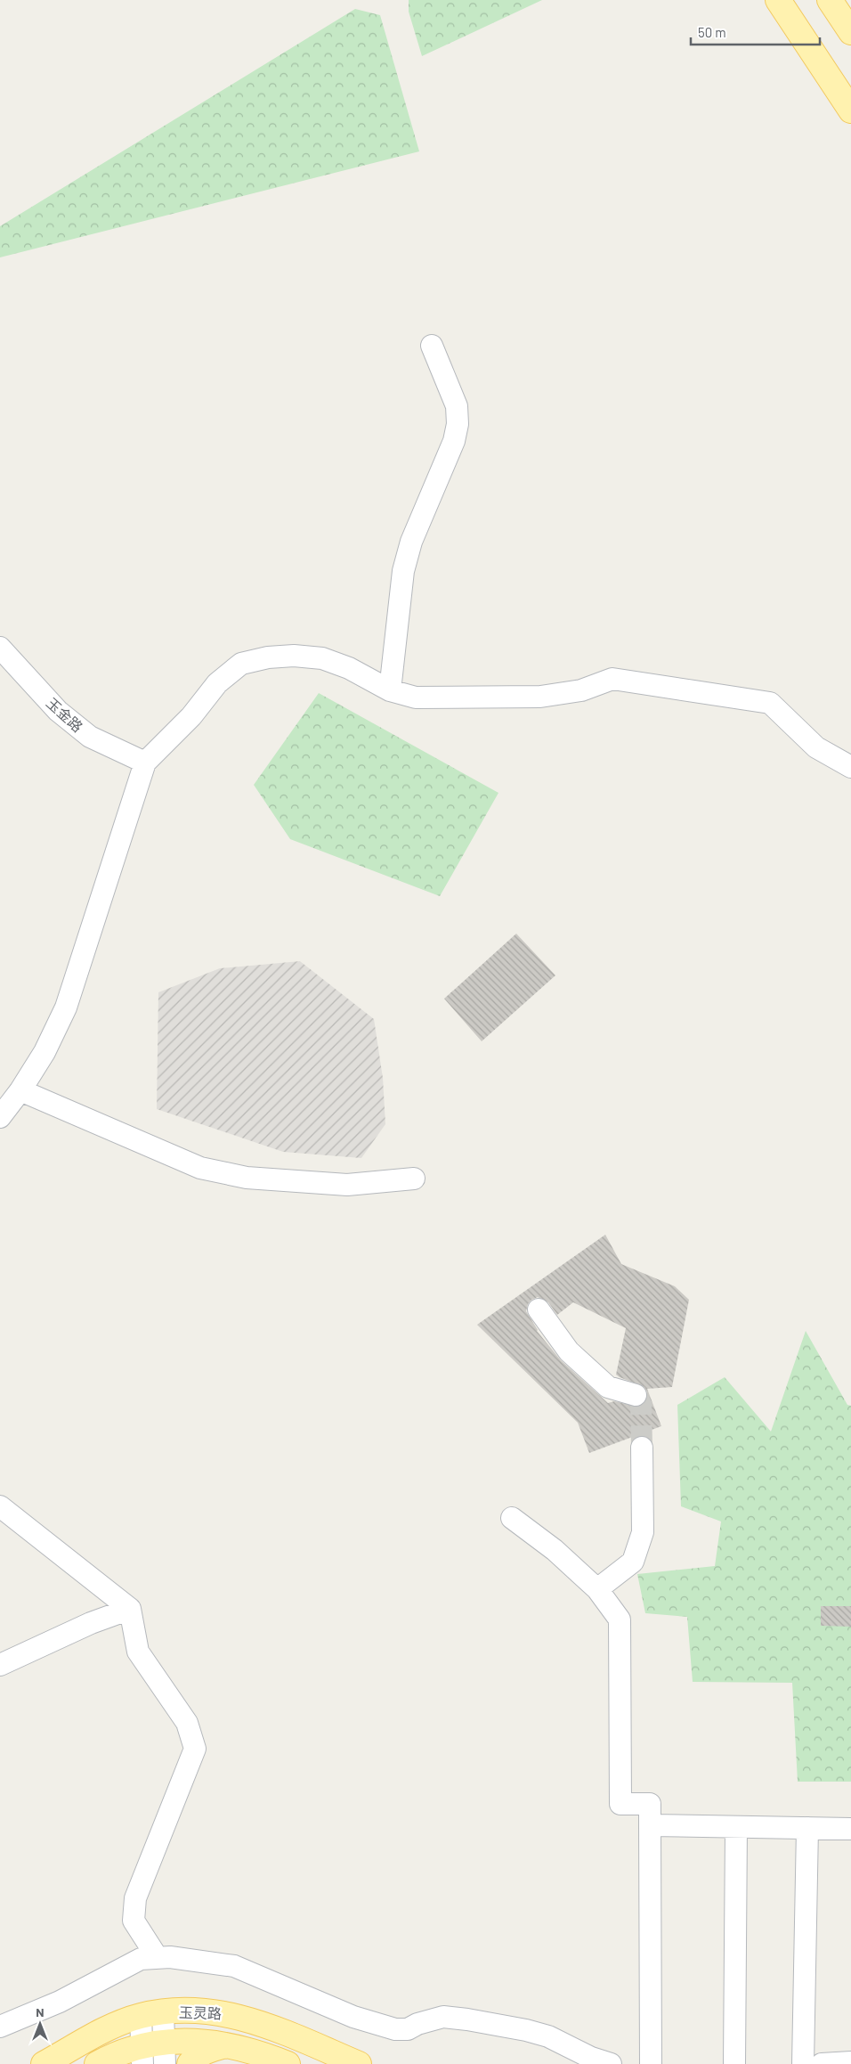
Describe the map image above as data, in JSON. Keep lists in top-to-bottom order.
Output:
{
  "streets": {
    "main road": ["玉灵路"],
    "street": ["玉金路"]
  },
  "scale_bar": "50 m",
  "north": "top"
}
